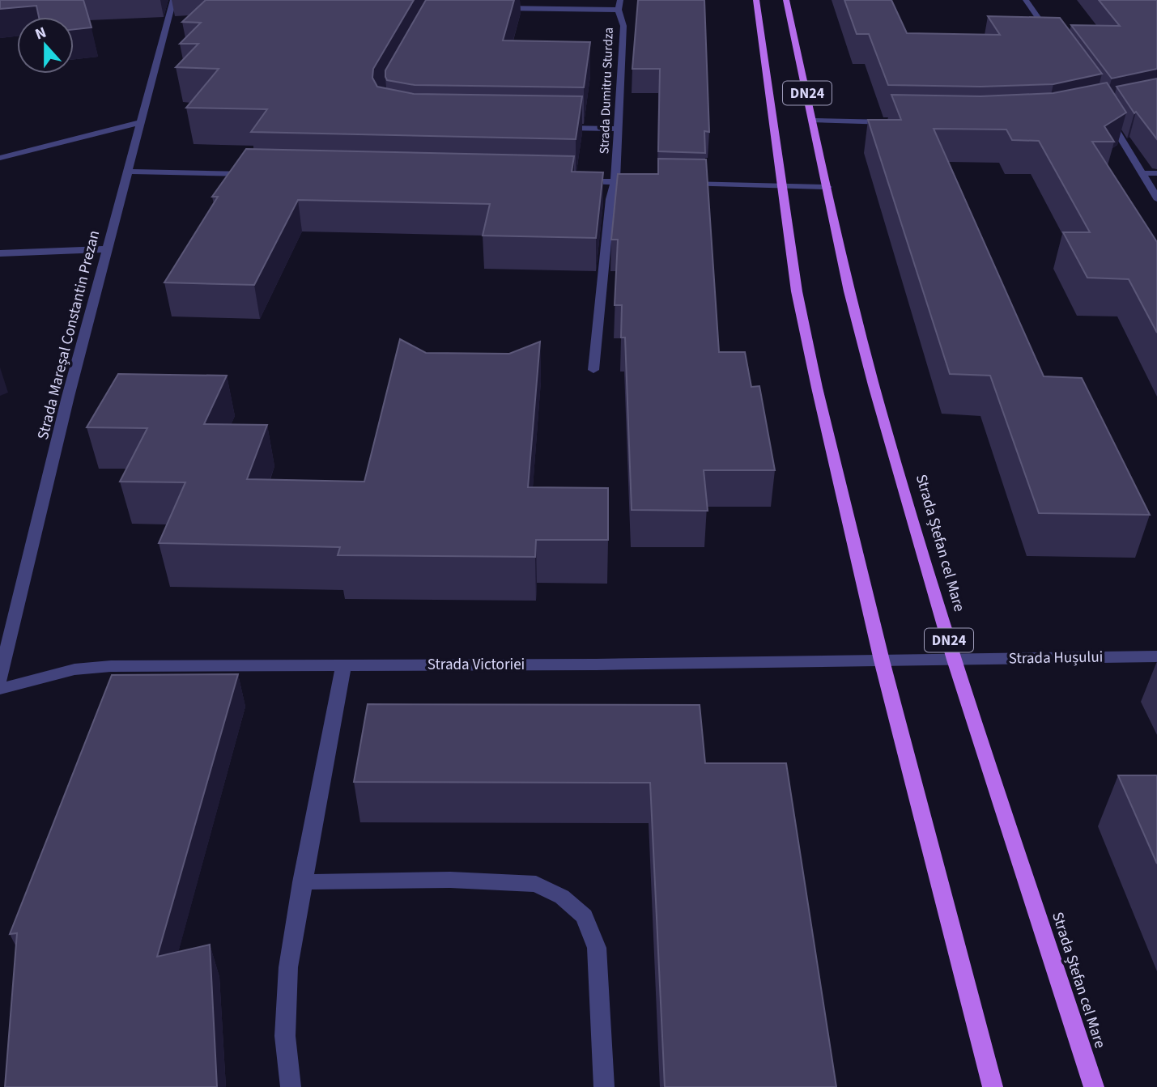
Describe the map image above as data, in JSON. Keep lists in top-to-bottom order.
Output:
{
  "streets": {
    "main road": ["DN24", "Strada Ștefan cel Mare"],
    "street": [
      "Strada Dumitru Sturdza",
      "Strada Mareșal Constantin Prezan",
      "Strada Hușului",
      "Strada Victoriei"
    ]
  },
  "crossings": [
    ["DN24", "Strada Victoriei"],
    ["Strada Ștefan cel Mare", "Strada Hușului"],
    ["Strada Ștefan cel Mare", "Strada Victoriei"],
    ["Strada Hușului", "Strada Victoriei"]
  ],
  "north": "top"
}
